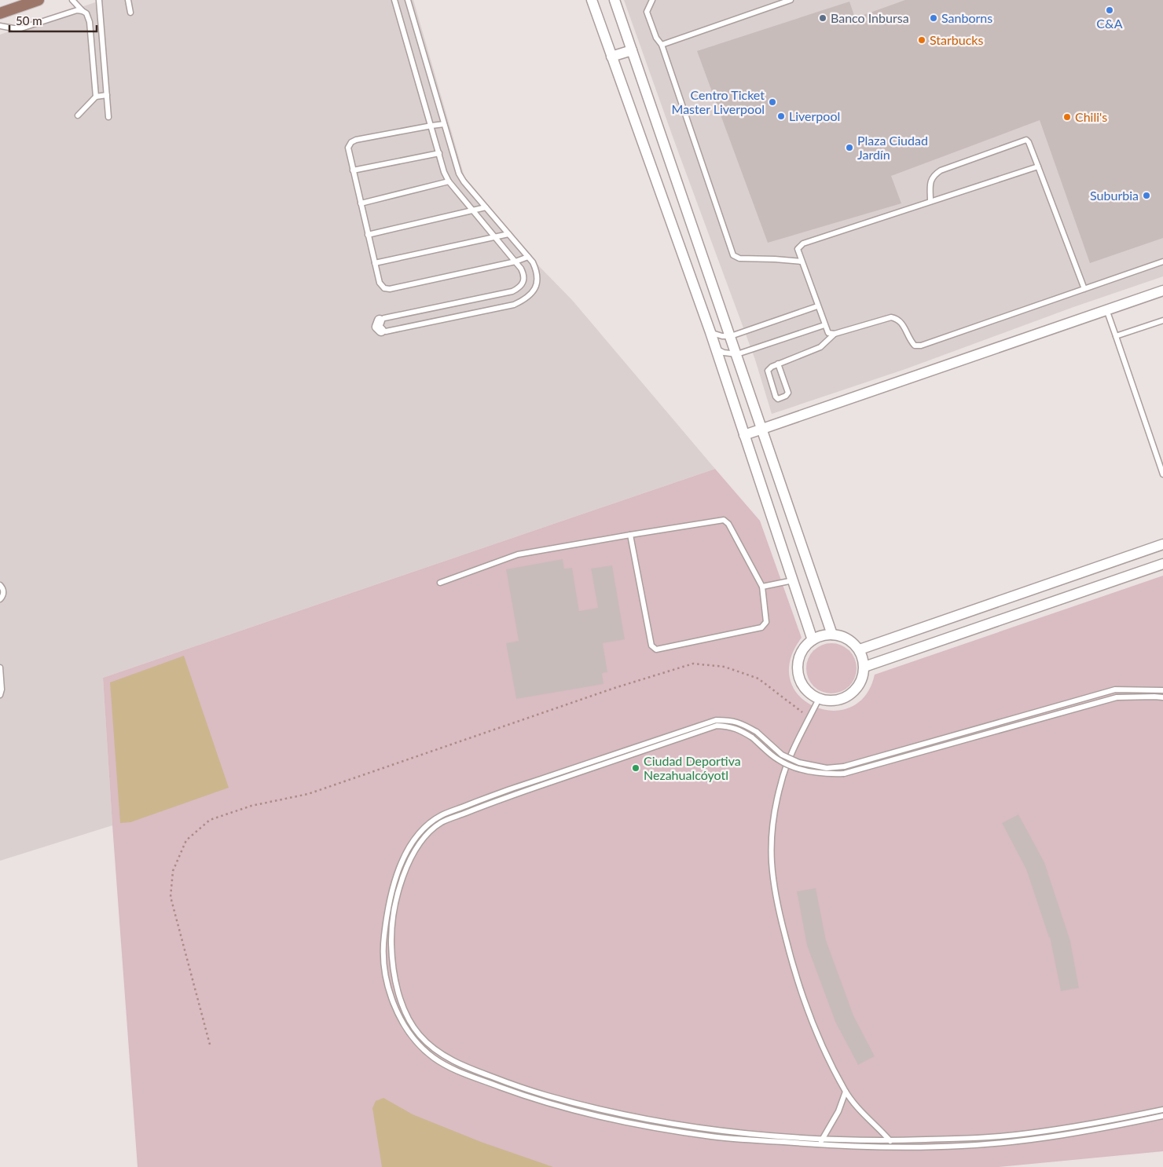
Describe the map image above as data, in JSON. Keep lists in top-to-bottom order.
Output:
{
  "places": [
    "C&A",
    "Banco Inbursa",
    "Sanborns",
    "Starbucks",
    "Centro Ticket Master Liverpool",
    "Liverpool",
    "Chili's",
    "Plaza Ciudad Jardín",
    "Suburbia",
    "Ciudad Deportiva Nezahualcóyotl"
  ],
  "scale_bar": "50 m"
}
